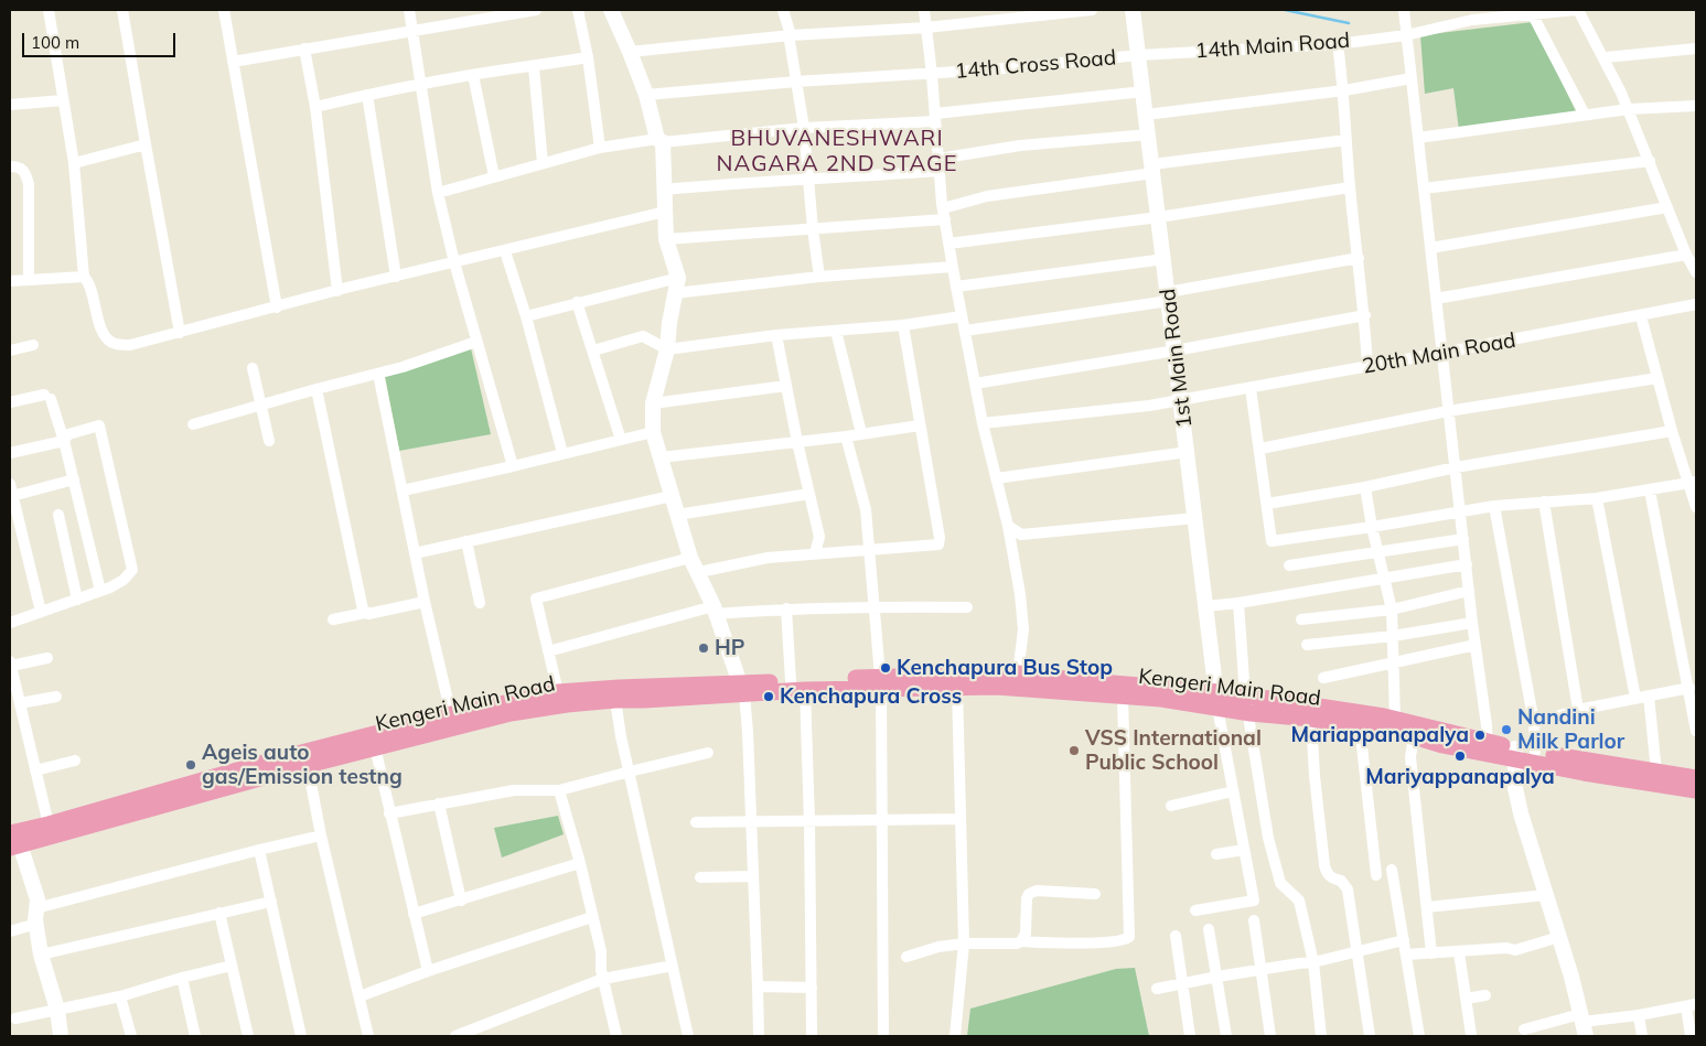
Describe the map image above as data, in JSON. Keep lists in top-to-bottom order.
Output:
{
  "streets": {
    "main road": ["Kengeri Main Road"],
    "street": [
      "14th Main Road",
      "14th Cross Road",
      "20th Main Road",
      "1st Main Road"
    ]
  },
  "crossings": [
    ["14th Main Road", "14th Cross Road"],
    ["14th Main Road", "1st Main Road"],
    ["14th Cross Road", "1st Main Road"],
    ["20th Main Road", "1st Main Road"],
    ["1st Main Road", "Kengeri Main Road"]
  ],
  "districts": ["BHUVANESHWARI NAGARA 2ND STAGE"],
  "places": [
    "HP",
    "Kenchapura Bus Stop",
    "Kenchapura Cross",
    "Nandini Milk Parlor",
    "Mariappanapalya",
    "VSS International Public School",
    "Mariyappanapalya",
    "Ageis auto gas/Emission testng"
  ],
  "scale_bar": "100 m"
}
